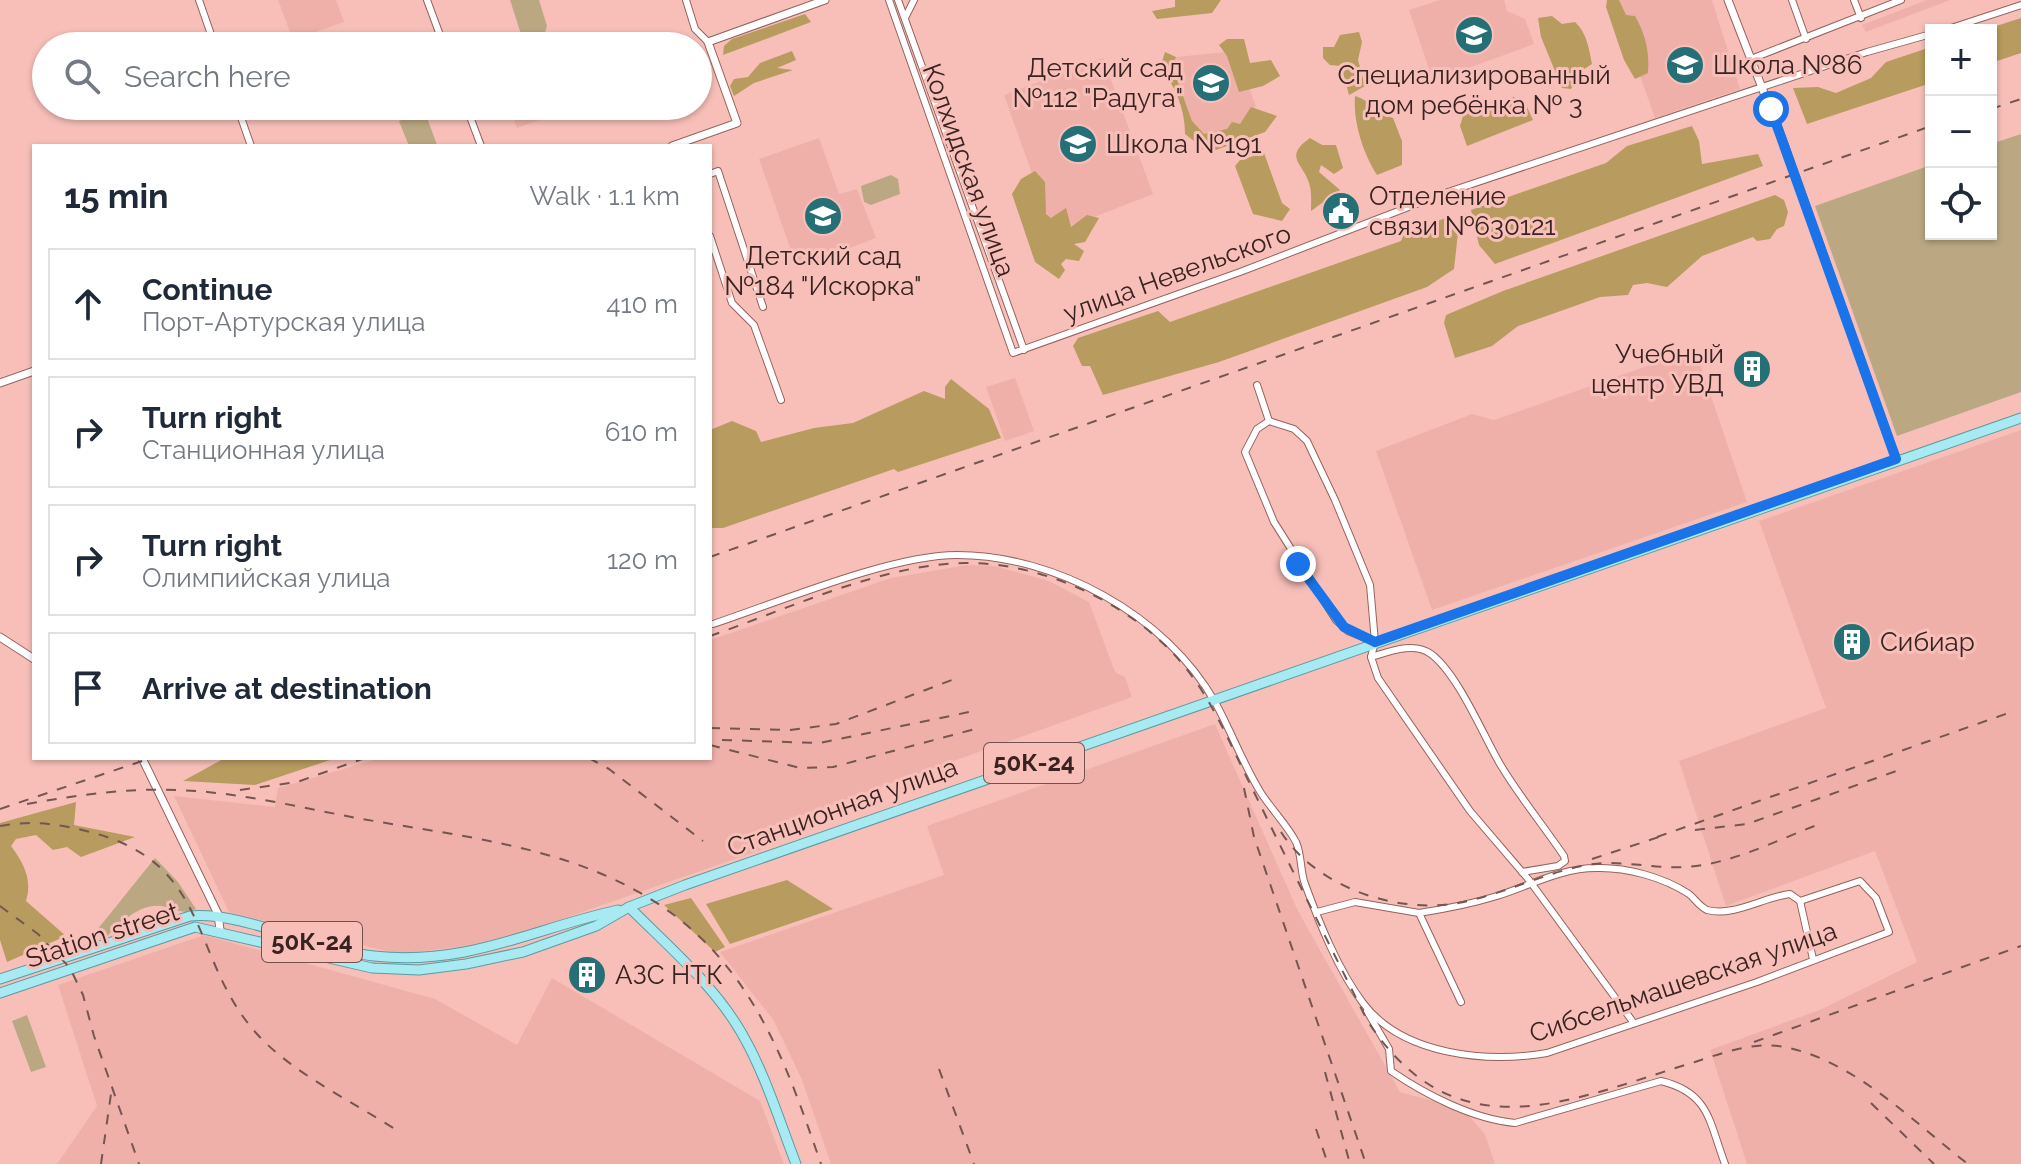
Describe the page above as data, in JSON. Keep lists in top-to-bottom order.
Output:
{
  "streets": {
    "main road": ["50К-24", "Станционная улица", "Station street"],
    "street": ["Колхидская улица", "улица Невельского", "Сибсельмашевская улица"]
  },
  "crossings": [
    ["Колхидская улица", "улица Невельского"],
    ["Станционная улица", "Station street"],
    ["Станционная улица", "Сибсельмашевская улица"]
  ],
  "places": {
    "school or university": [
      "Специализированный дом ребёнка № 3",
      "Школа №86",
      "Детский сад №112 \"Радуга\"",
      "Школа №191",
      "Детский сад №184 \"Искорка\""
    ],
    "public building": ["Отделение связи №630121"],
    "building": ["Учебный центр УВД", "Сибиар", "АЗС НТК"]
  },
  "page": {
    "map_buttons": ["+", "−"],
    "search": "Search here",
    "heading": ["15 min", "Walk · 1.1 km"],
    "list": [
      ["Continue", "Порт-Артурская улица", "410 m"],
      ["Turn right", "Станционная улица", "610 m"],
      ["Turn right", "Олимпийская улица", "120 m"],
      "Arrive at destination"
    ]
  }
}
